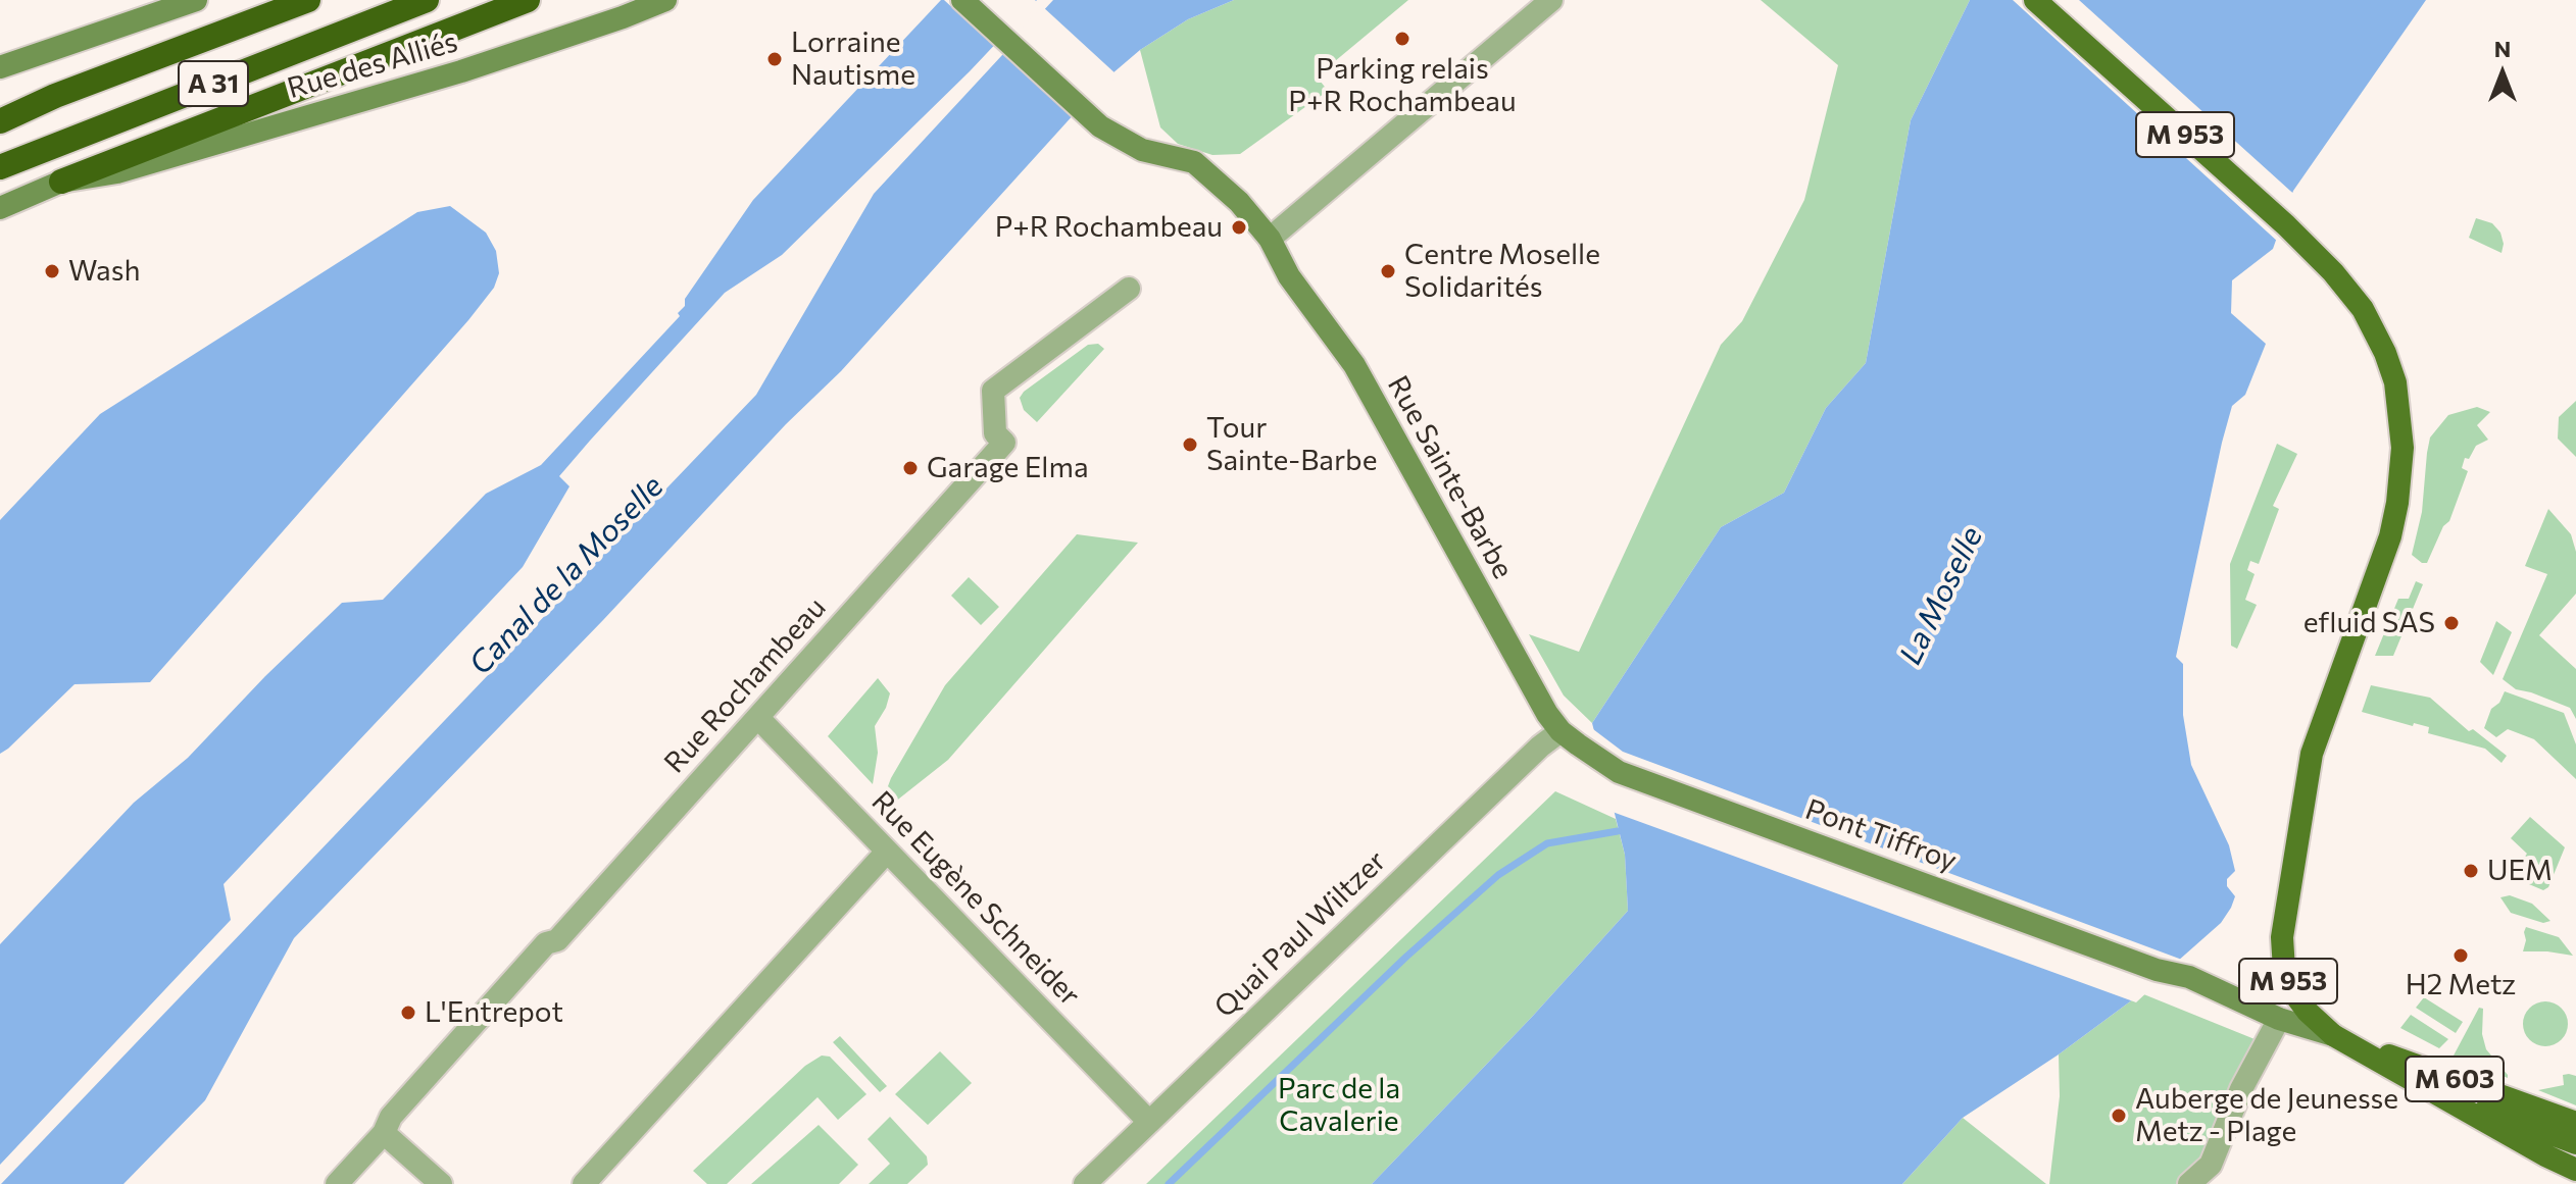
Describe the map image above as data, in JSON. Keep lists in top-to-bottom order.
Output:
{
  "streets": {
    "highway": ["A 31"],
    "main road": [
      "Rue des Alliés",
      "M 953",
      "Rue Sainte-Barbe",
      "Pont Tiffroy",
      "M 603"
    ],
    "street": ["Rue Rochambeau", "Rue Eugène Schneider", "Quai Paul Wiltzer"]
  },
  "crossings": [
    ["M 953", "M 603"],
    ["Rue Sainte-Barbe", "Pont Tiffroy"],
    ["Rue Sainte-Barbe", "Quai Paul Wiltzer"],
    ["Rue Rochambeau", "Rue Eugène Schneider"],
    ["Pont Tiffroy", "Quai Paul Wiltzer"],
    ["Pont Tiffroy", "M 603"],
    ["Rue Eugène Schneider", "Quai Paul Wiltzer"]
  ],
  "water": ["Canal de la Moselle", "La Moselle"],
  "parks": ["Parc de la Cavalerie"],
  "places": [
    "Parking relais P+R Rochambeau",
    "Lorraine Nautisme",
    "P+R Rochambeau",
    "Wash",
    "Centre Moselle Solidarités",
    "Tour Sainte-Barbe",
    "Garage Elma",
    "efluid SAS",
    "UEM",
    "H2 Metz",
    "L'Entrepot",
    "Auberge de Jeunesse Metz - Plage"
  ],
  "north": "top"
}
